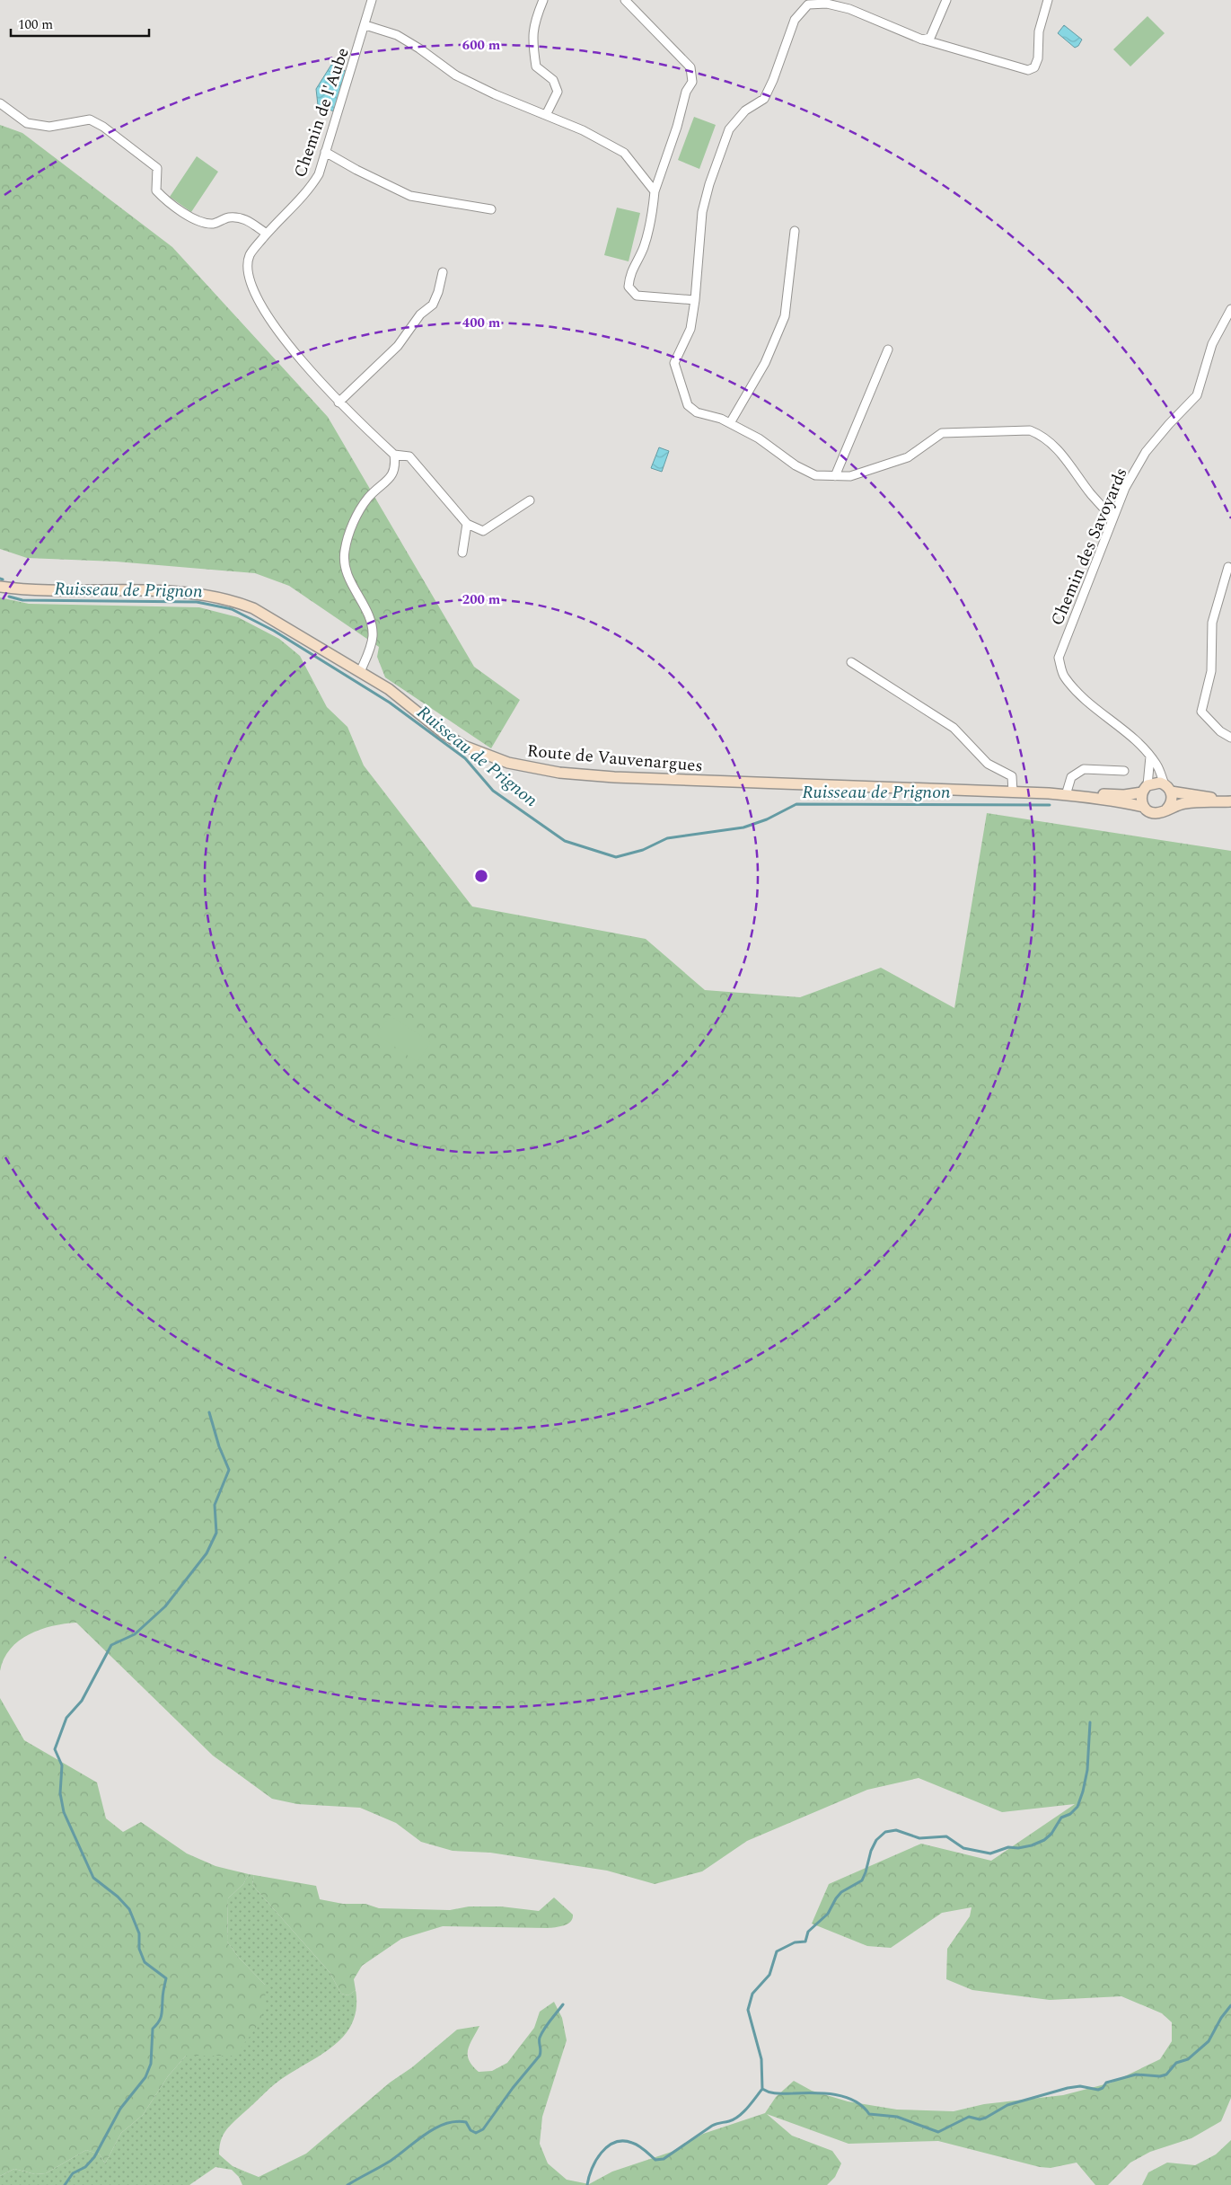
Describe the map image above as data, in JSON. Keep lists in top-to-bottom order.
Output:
{
  "streets": {
    "main road": ["Route de Vauvenargues"],
    "street": ["Chemin de l'Aube", "Chemin des Savoyards"]
  },
  "crossings": [
    ["Chemin des Savoyards", "Route de Vauvenargues"]
  ],
  "water": ["Ruisseau de Prignon"],
  "scale_bar": "100 m",
  "rings": ["600 m", "400 m", "200 m"]
}
